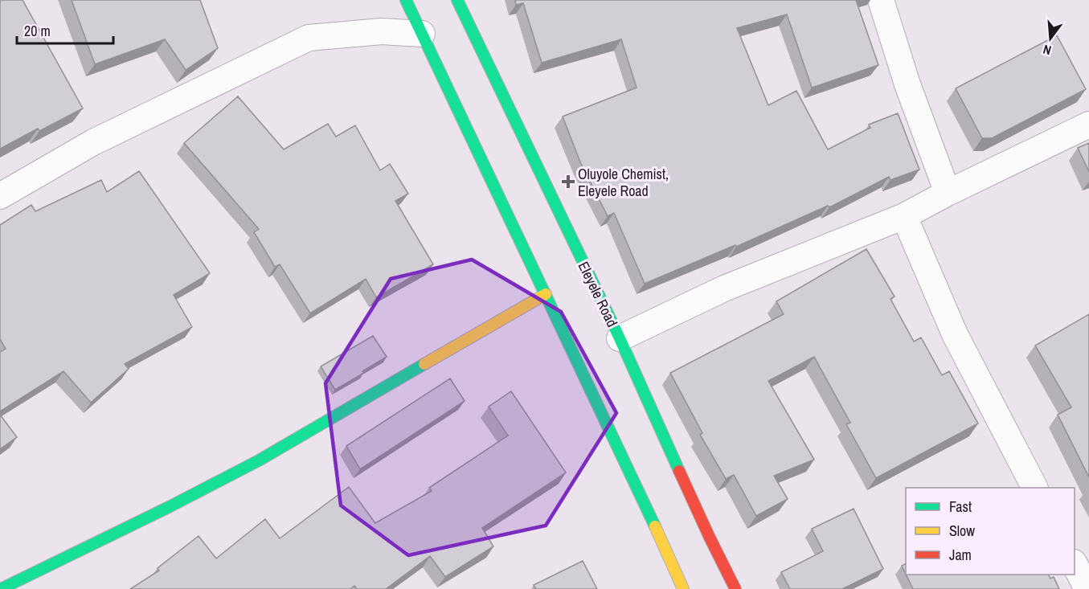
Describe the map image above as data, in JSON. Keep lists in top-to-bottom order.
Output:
{
  "streets": {
    "main road": ["Eleyele Road"]
  },
  "places": {
    "health": ["Oluyole Chemist, Eleyele Road"]
  },
  "legend": ["Fast", "Slow", "Jam"],
  "scale_bar": "20 m",
  "north": "bottom"
}
